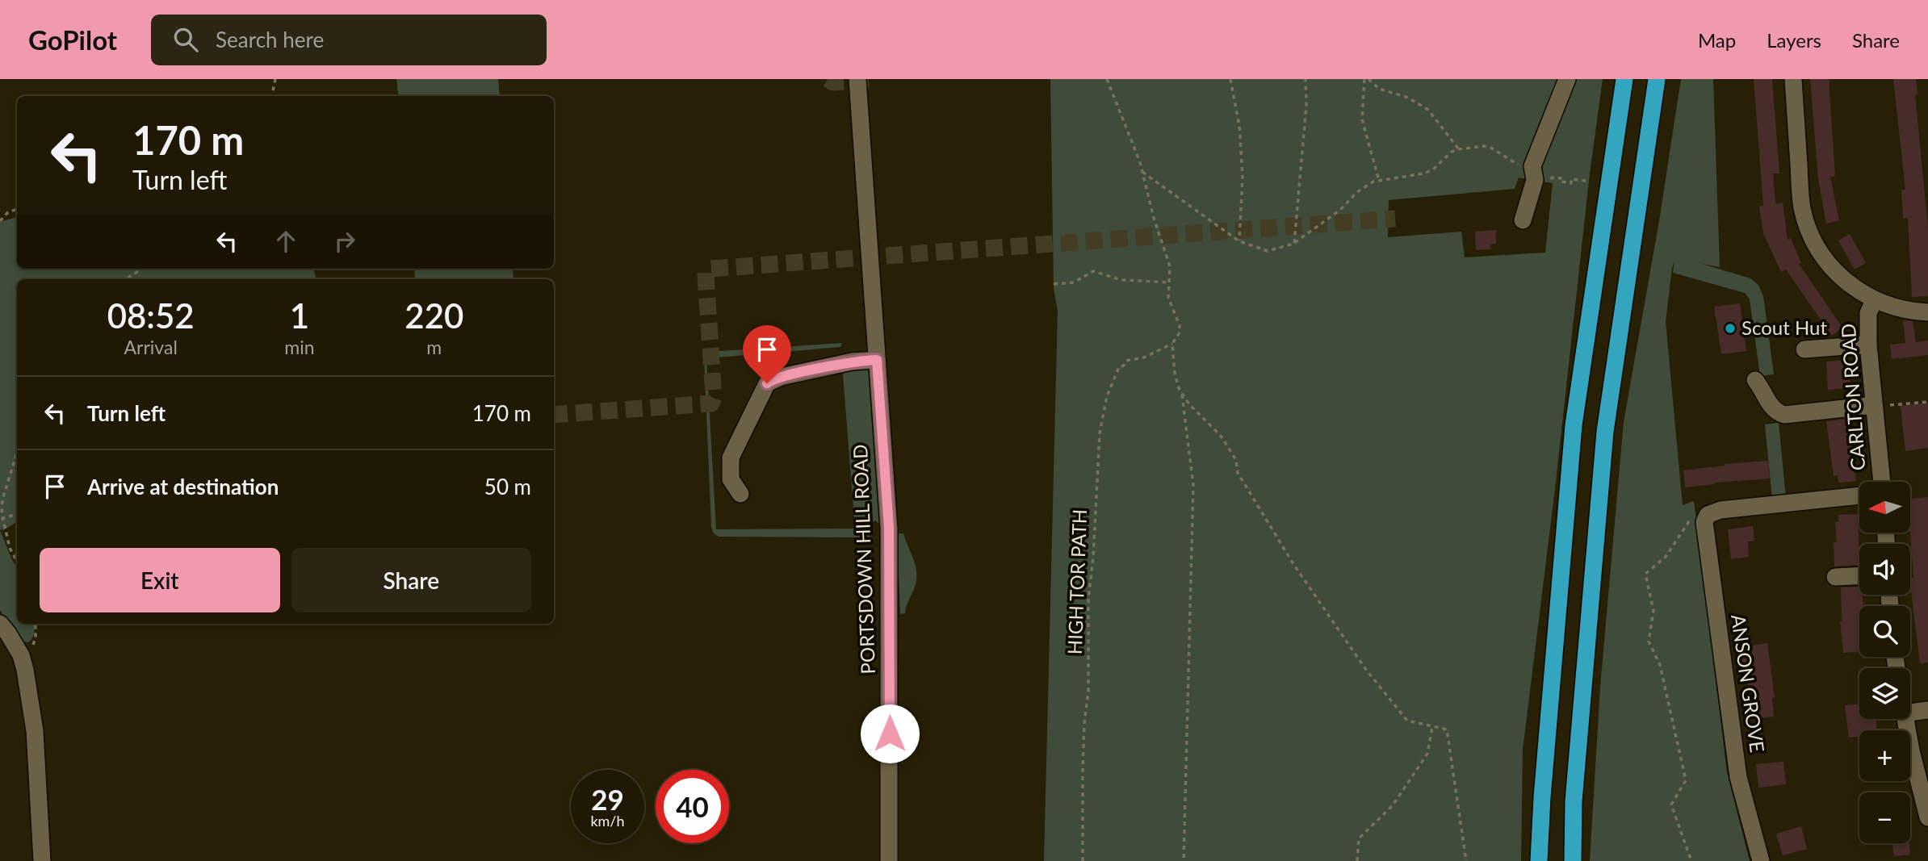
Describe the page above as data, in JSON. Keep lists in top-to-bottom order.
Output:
{
  "streets": {
    "street": ["CARLTON ROAD", "PORTSDOWN HILL ROAD", "ANSON GROVE"],
    "path": ["HIGH TOR PATH"]
  },
  "places": ["Scout Hut"],
  "north": "left",
  "page": {
    "header": "GoPilot",
    "search": "Search here",
    "nav": ["Map", "Layers", "Share"],
    "turn": ["170 m", "Turn left"],
    "eta": [
      "08:52",
      "Arrival",
      "1",
      "min",
      "220",
      "m"
    ],
    "list": [
      {
        "name": "Turn left",
        "value": "170 m"
      },
      {
        "name": "Arrive at destination",
        "value": "50 m"
      }
    ],
    "map_buttons": ["+", "−"],
    "buttons": ["Exit", "Share"],
    "speed": "29 km/h",
    "limit": "40"
  }
}
